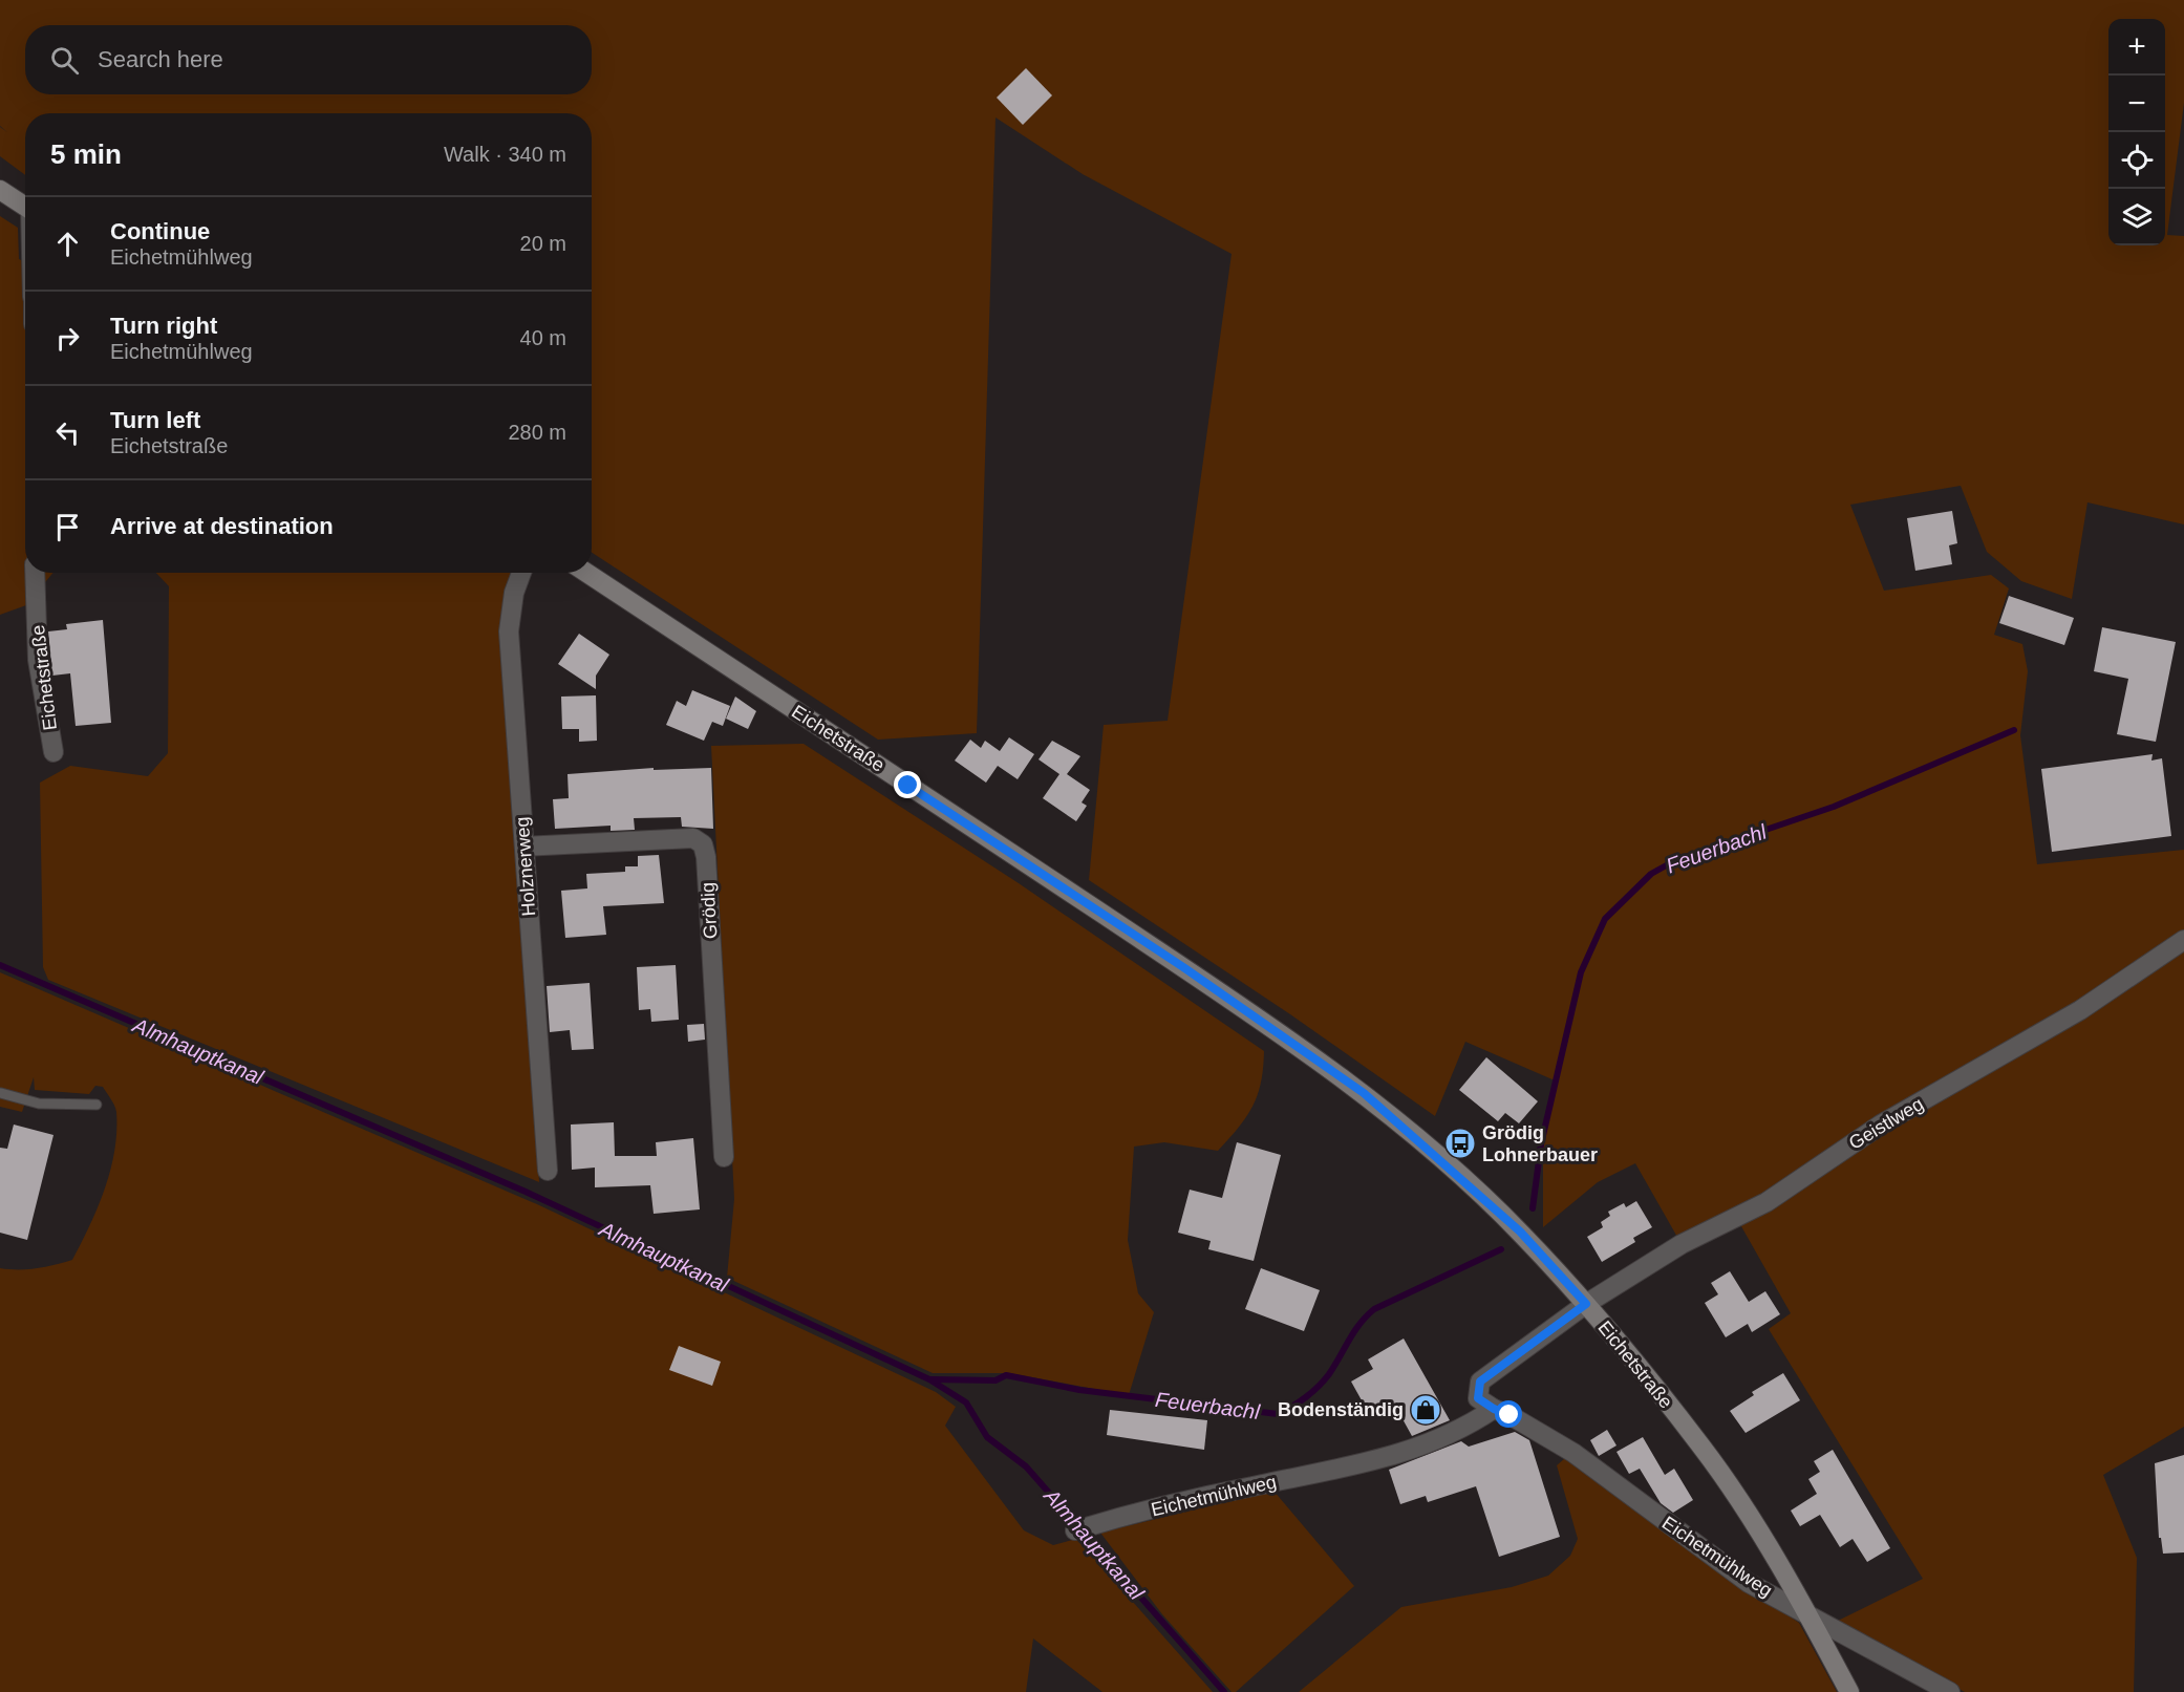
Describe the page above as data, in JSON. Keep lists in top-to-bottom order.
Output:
{
  "streets": {
    "main road": ["Eichetstraße"],
    "street": [
      "Holznerweg",
      "Grödig",
      "Geistlweg",
      "Eichetmühlweg"
    ]
  },
  "crossings": [
    ["Eichetstraße", "Geistlweg"],
    ["Eichetstraße", "Eichetmühlweg"],
    ["Holznerweg", "Grödig"]
  ],
  "water": ["Feuerbachl", "Almhauptkanal"],
  "places": {
    "bus stop": ["Grödig Lohnerbauer"],
    "shop": ["Bodenständig"]
  },
  "page": {
    "map_buttons": ["+", "−"],
    "search": "Search here",
    "heading": ["5 min", "Walk · 340 m"],
    "list": [
      ["Continue", "Eichetmühlweg", "20 m"],
      ["Turn right", "Eichetmühlweg", "40 m"],
      ["Turn left", "Eichetstraße", "280 m"],
      "Arrive at destination"
    ]
  }
}
